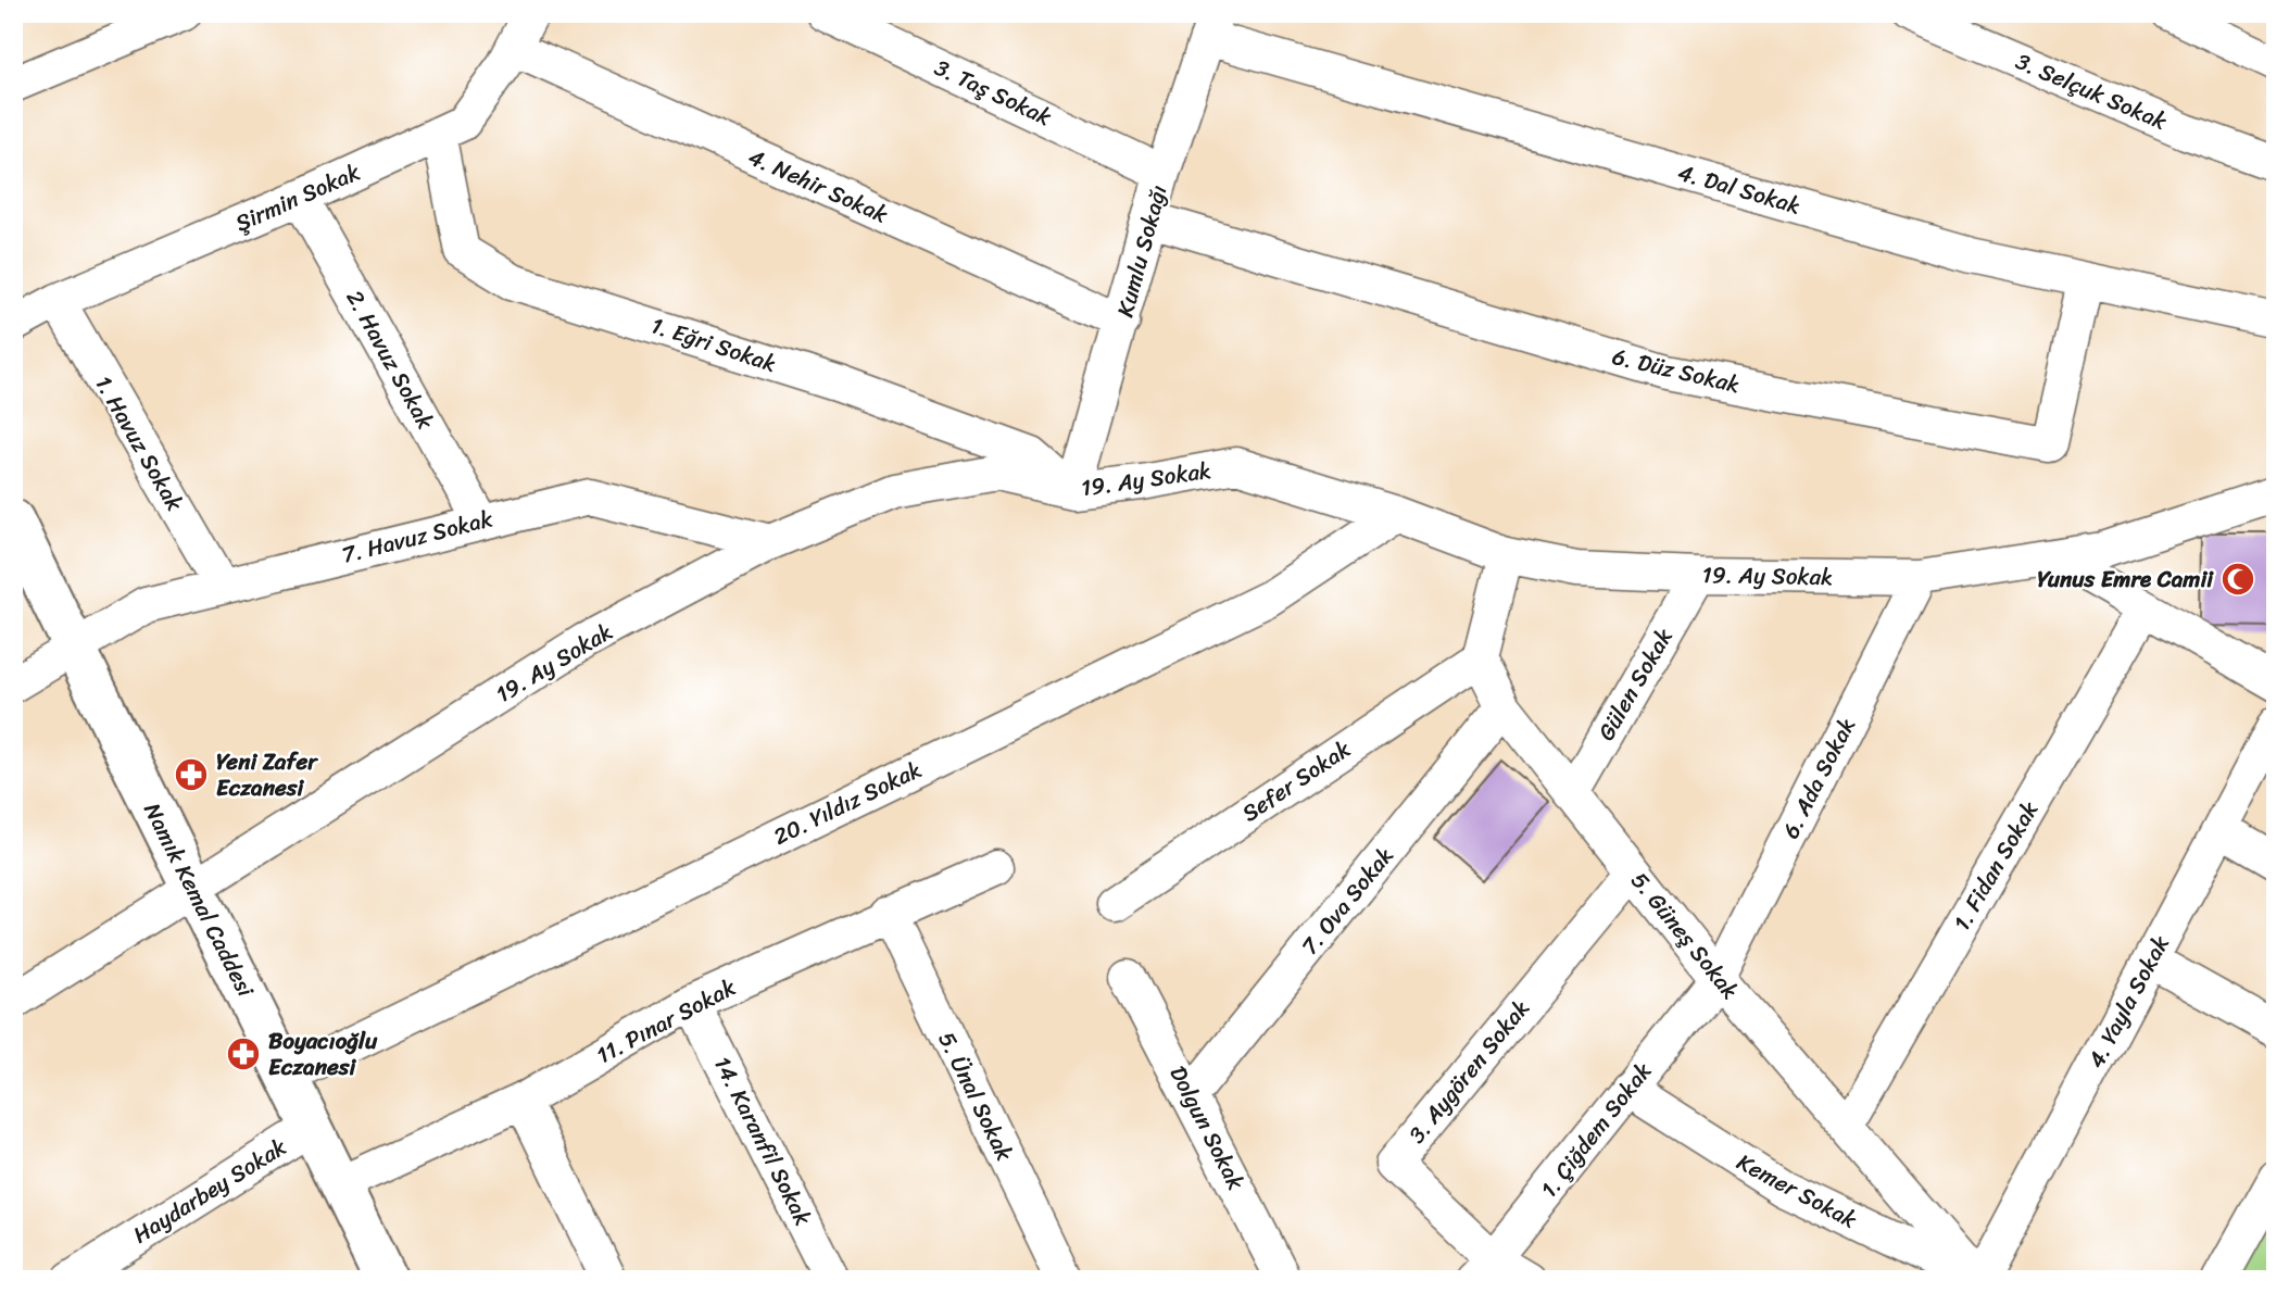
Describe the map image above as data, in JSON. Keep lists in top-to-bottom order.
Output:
{
  "streets": {
    "street": [
      "3. Selçuk Sokak",
      "3. Taş Sokak",
      "4. Nehir Sokak",
      "4. Dal Sokak",
      "Şirmin Sokak",
      "Kumlu Sokağı",
      "1. Eğri Sokak",
      "2. Havuz Sokak",
      "6. Düz Sokak",
      "1. Havuz Sokak",
      "19. Ay Sokak",
      "7. Havuz Sokak",
      "Gülen Sokak",
      "6. Ada Sokak",
      "Sefer Sokak",
      "20. Yıldız Sokak",
      "1. Fidan Sokak",
      "Namık Kemal Caddesi",
      "7. Ova Sokak",
      "5. Güneş Sokak",
      "4. Yayla Sokak",
      "11. Pınar Sokak",
      "3. Aygören Sokak",
      "5. Ünal Sokak",
      "Dolgun Sokak",
      "1. Çiğdem Sokak",
      "14. Karanfil Sokak",
      "Haydarbey Sokak",
      "Kemer Sokak"
    ]
  },
  "crossings": [
    ["3. Taş Sokak", "Kumlu Sokağı"],
    ["4. Nehir Sokak", "Şirmin Sokak"],
    ["4. Nehir Sokak", "Kumlu Sokağı"],
    ["4. Dal Sokak", "Kumlu Sokağı"],
    ["4. Dal Sokak", "6. Düz Sokak"],
    ["Şirmin Sokak", "1. Eğri Sokak"],
    ["Şirmin Sokak", "2. Havuz Sokak"],
    ["Şirmin Sokak", "1. Havuz Sokak"],
    ["Kumlu Sokağı", "1. Eğri Sokak"],
    ["Kumlu Sokağı", "6. Düz Sokak"],
    ["Kumlu Sokağı", "19. Ay Sokak"],
    ["1. Eğri Sokak", "19. Ay Sokak"],
    ["2. Havuz Sokak", "7. Havuz Sokak"],
    ["1. Havuz Sokak", "7. Havuz Sokak"],
    ["19. Ay Sokak", "7. Havuz Sokak"],
    ["19. Ay Sokak", "Gülen Sokak"],
    ["19. Ay Sokak", "6. Ada Sokak"],
    ["19. Ay Sokak", "20. Yıldız Sokak"],
    ["19. Ay Sokak", "Namık Kemal Caddesi"],
    ["7. Havuz Sokak", "Namık Kemal Caddesi"],
    ["Gülen Sokak", "5. Güneş Sokak"],
    ["6. Ada Sokak", "5. Güneş Sokak"],
    ["6. Ada Sokak", "1. Çiğdem Sokak"],
    ["Sefer Sokak", "5. Güneş Sokak"],
    ["20. Yıldız Sokak", "Namık Kemal Caddesi"],
    ["1. Fidan Sokak", "5. Güneş Sokak"],
    ["Namık Kemal Caddesi", "11. Pınar Sokak"],
    ["Namık Kemal Caddesi", "Haydarbey Sokak"],
    ["7. Ova Sokak", "5. Güneş Sokak"],
    ["7. Ova Sokak", "Dolgun Sokak"],
    ["5. Güneş Sokak", "4. Yayla Sokak"],
    ["5. Güneş Sokak", "3. Aygören Sokak"],
    ["5. Güneş Sokak", "1. Çiğdem Sokak"],
    ["5. Güneş Sokak", "Kemer Sokak"],
    ["4. Yayla Sokak", "Kemer Sokak"],
    ["11. Pınar Sokak", "5. Ünal Sokak"],
    ["11. Pınar Sokak", "14. Karanfil Sokak"],
    ["3. Aygören Sokak", "1. Çiğdem Sokak"],
    ["1. Çiğdem Sokak", "Kemer Sokak"]
  ],
  "places": {
    "mosque": ["Yunus Emre Camii"],
    "pharmacy": ["Yeni Zafer Eczanesi", "Boyacıoğlu Eczanesi"]
  }
}
